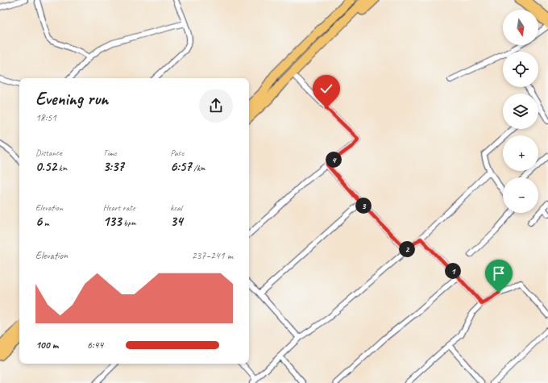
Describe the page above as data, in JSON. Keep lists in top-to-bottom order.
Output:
{
  "north": "bottom",
  "page": {
    "map_buttons": ["+", "−"],
    "heading": ["Evening run", "18:51"],
    "stats": [
      ["Distance", "0.52 km"],
      ["Time", "3:37"],
      ["Pace", "6:57 /km"],
      ["Elevation", "6 m"],
      ["Heart rate", "133 bpm"],
      ["kcal", "34"]
    ],
    "pins": [
      "4",
      "3",
      "2",
      "1"
    ],
    "chart": ["Elevation", "237–241 m"],
    "list": [
      {
        "name": "100 m",
        "note": "6:44"
      }
    ]
  }
}
